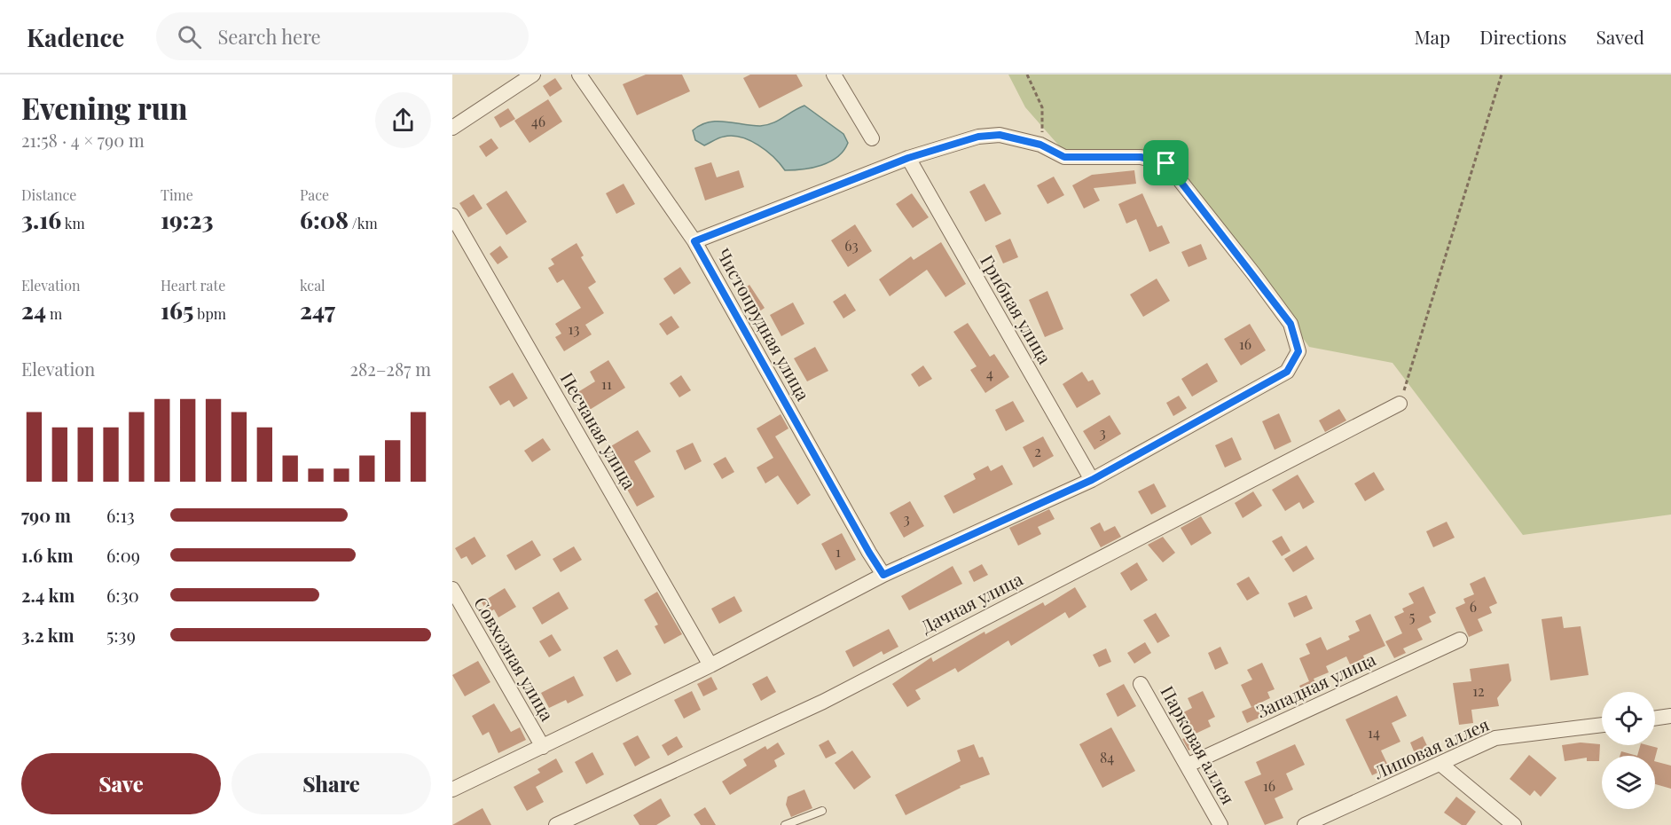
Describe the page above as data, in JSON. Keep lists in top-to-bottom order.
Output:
{
  "streets": {
    "street": [
      "Грибная улица",
      "Чистопрудная улица",
      "Песчаная улица",
      "Дачная улица",
      "Совхозная улица",
      "Западная улица",
      "Парковая аллея",
      "Липовая аллея"
    ]
  },
  "crossings": [
    ["Западная улица", "Парковая аллея"]
  ],
  "house_numbers": [
    "46",
    "63",
    "13",
    "16",
    "4",
    "11",
    "3",
    "2",
    "3",
    "1",
    "6",
    "5",
    "12",
    "14",
    "84",
    "16"
  ],
  "page": {
    "header": "Kadence",
    "search": "Search here",
    "nav": ["Map", "Directions", "Saved"],
    "heading": ["Evening run", "21:58 · 4 × 790 m"],
    "stats": [
      ["Distance", "3.16 km"],
      ["Time", "19:23"],
      ["Pace", "6:08 /km"],
      ["Elevation", "24 m"],
      ["Heart rate", "165 bpm"],
      ["kcal", "247"]
    ],
    "chart": ["Elevation", "282–287 m"],
    "list": [
      {
        "name": "790 m",
        "note": "6:13"
      },
      {
        "name": "1.6 km",
        "note": "6:09"
      },
      {
        "name": "2.4 km",
        "note": "6:30"
      },
      {
        "name": "3.2 km",
        "note": "5:39"
      }
    ],
    "buttons": ["Save", "Share"]
  }
}
